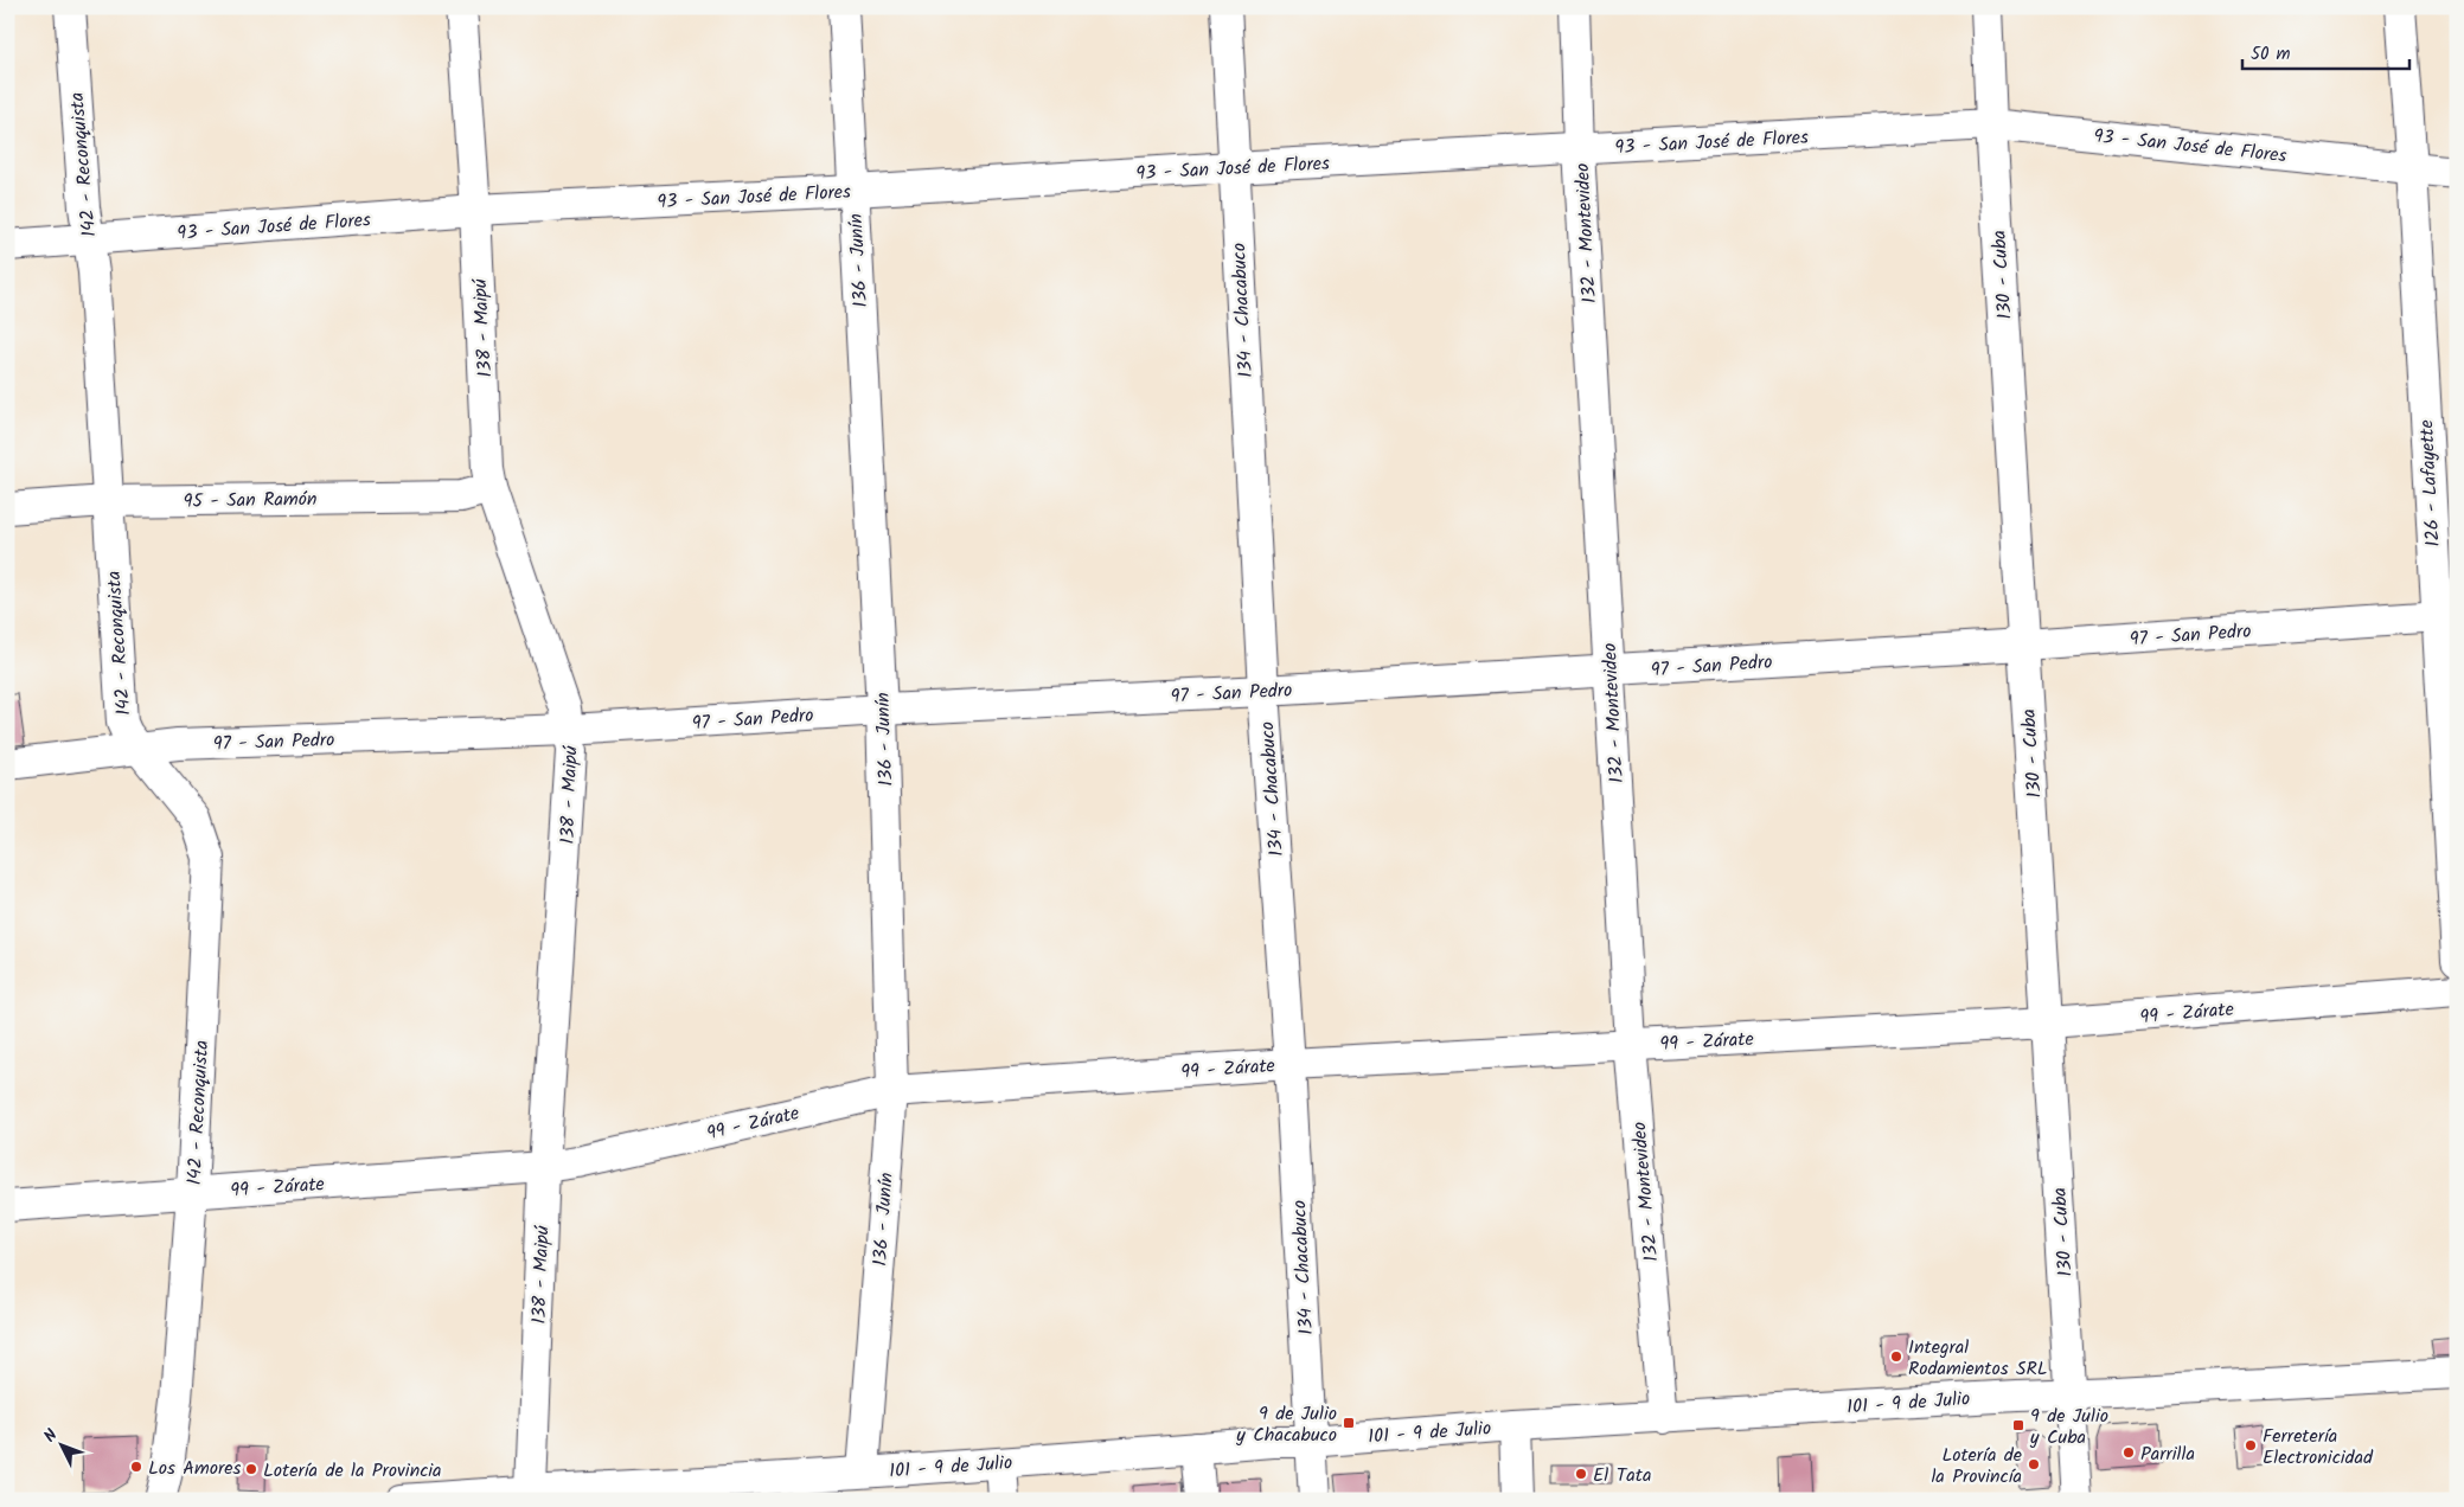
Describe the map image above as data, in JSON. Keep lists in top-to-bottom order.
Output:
{
  "streets": {
    "street": [
      "93 - San José de Flores",
      "142 - Reconquista",
      "132 - Montevideo",
      "136 - Junín",
      "130 - Cuba",
      "134 - Chacabuco",
      "138 - Maipú",
      "126 - Lafayette",
      "95 - San Ramón",
      "97 - San Pedro",
      "99 - Zárate",
      "101 - 9 de Julio"
    ]
  },
  "crossings": [
    ["93 - San José de Flores", "142 - Reconquista"],
    ["93 - San José de Flores", "132 - Montevideo"],
    ["93 - San José de Flores", "136 - Junín"],
    ["93 - San José de Flores", "130 - Cuba"],
    ["93 - San José de Flores", "134 - Chacabuco"],
    ["93 - San José de Flores", "138 - Maipú"],
    ["93 - San José de Flores", "126 - Lafayette"],
    ["142 - Reconquista", "95 - San Ramón"],
    ["142 - Reconquista", "97 - San Pedro"],
    ["142 - Reconquista", "99 - Zárate"],
    ["132 - Montevideo", "97 - San Pedro"],
    ["132 - Montevideo", "99 - Zárate"],
    ["132 - Montevideo", "101 - 9 de Julio"],
    ["136 - Junín", "97 - San Pedro"],
    ["136 - Junín", "99 - Zárate"],
    ["136 - Junín", "101 - 9 de Julio"],
    ["130 - Cuba", "97 - San Pedro"],
    ["130 - Cuba", "99 - Zárate"],
    ["130 - Cuba", "101 - 9 de Julio"],
    ["134 - Chacabuco", "97 - San Pedro"],
    ["134 - Chacabuco", "99 - Zárate"],
    ["134 - Chacabuco", "101 - 9 de Julio"],
    ["138 - Maipú", "95 - San Ramón"],
    ["138 - Maipú", "97 - San Pedro"],
    ["138 - Maipú", "99 - Zárate"],
    ["138 - Maipú", "101 - 9 de Julio"],
    ["126 - Lafayette", "97 - San Pedro"]
  ],
  "places": {
    "other": [
      "Integral Rodamientos SRL",
      "Ferretería Electronicidad",
      "Parrilla",
      "Lotería de la Provincía",
      "Los Amores",
      "Lotería de la Provincia",
      "El Tata"
    ],
    "transit": ["9 de Julio y Chacabuco", "9 de Julio y Cuba"]
  },
  "scale_bar": "50 m",
  "north": "top left"
}
